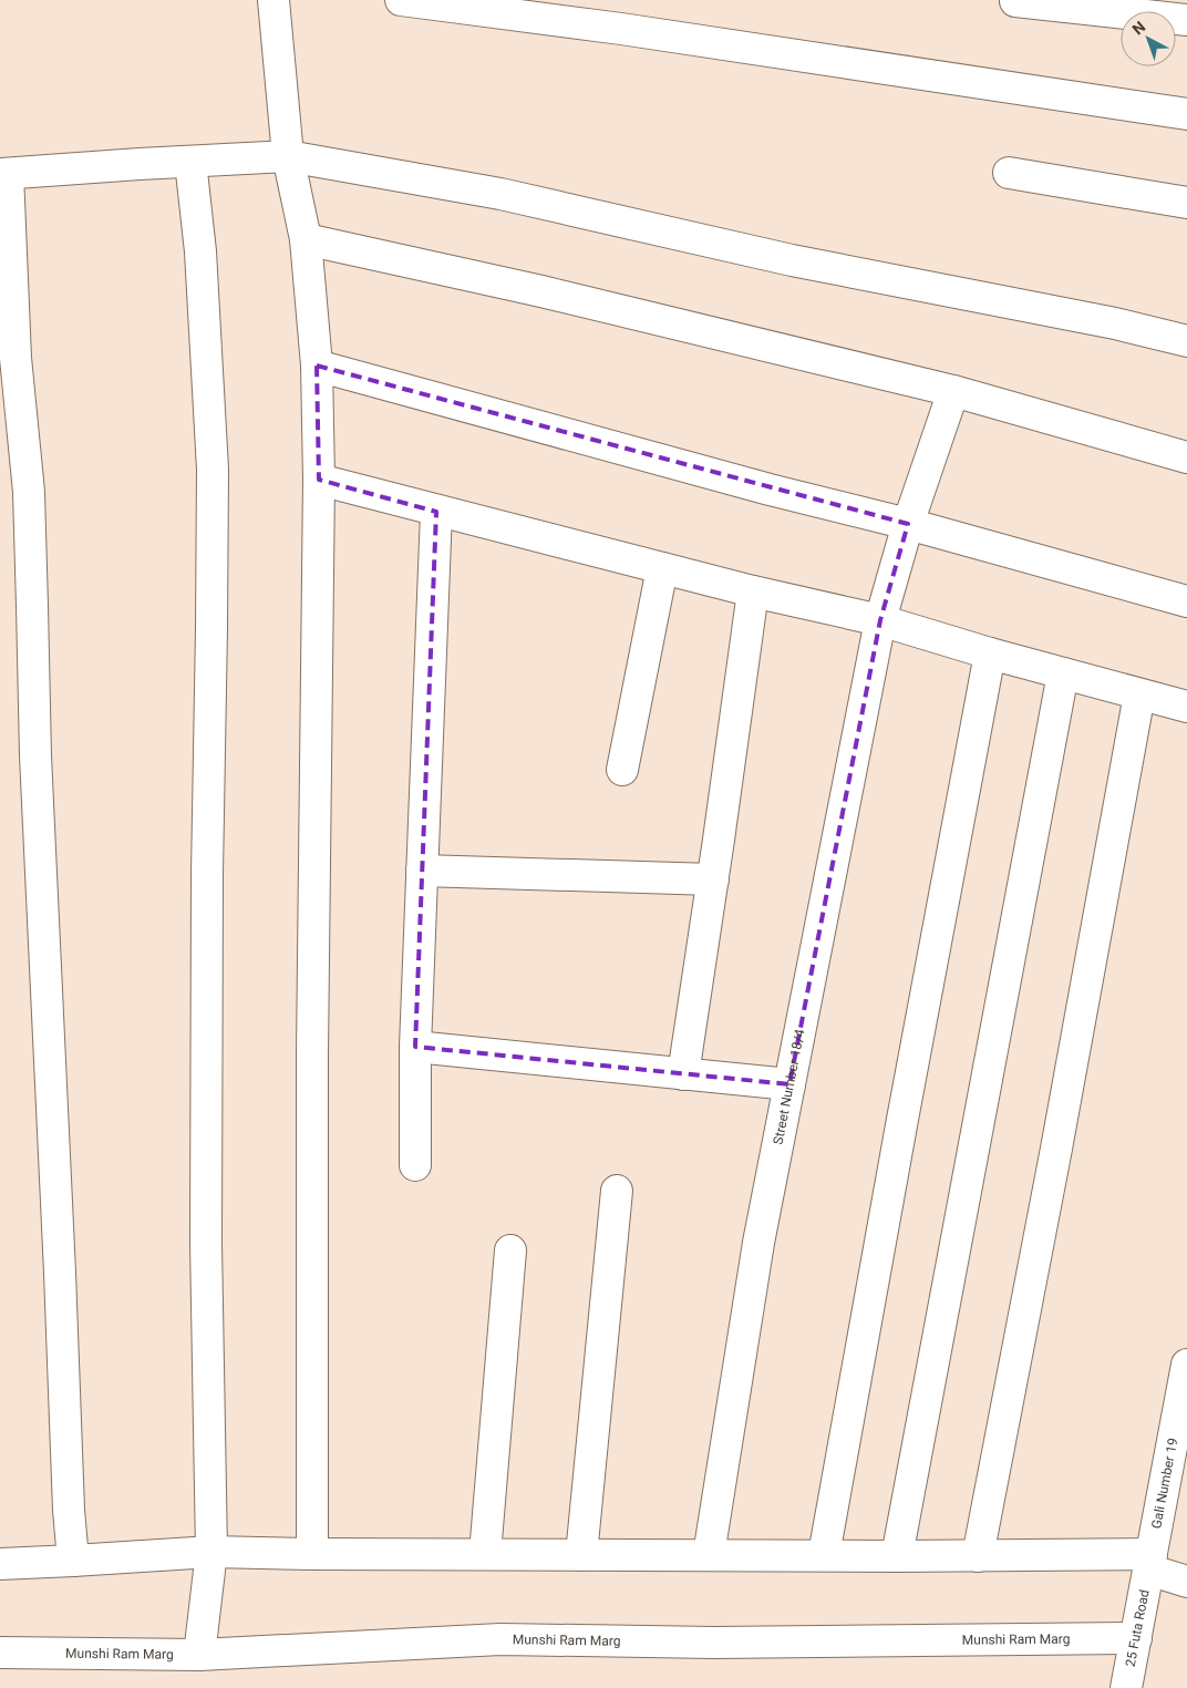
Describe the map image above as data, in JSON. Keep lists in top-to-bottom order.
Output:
{
  "streets": {
    "street": [
      "Street Number 18/4",
      "Gali Number 19",
      "25 Futa Road",
      "Munshi Ram Marg"
    ]
  },
  "crossings": [
    ["Gali Number 19", "25 Futa Road"],
    ["25 Futa Road", "Munshi Ram Marg"]
  ],
  "north": "top left"
}
